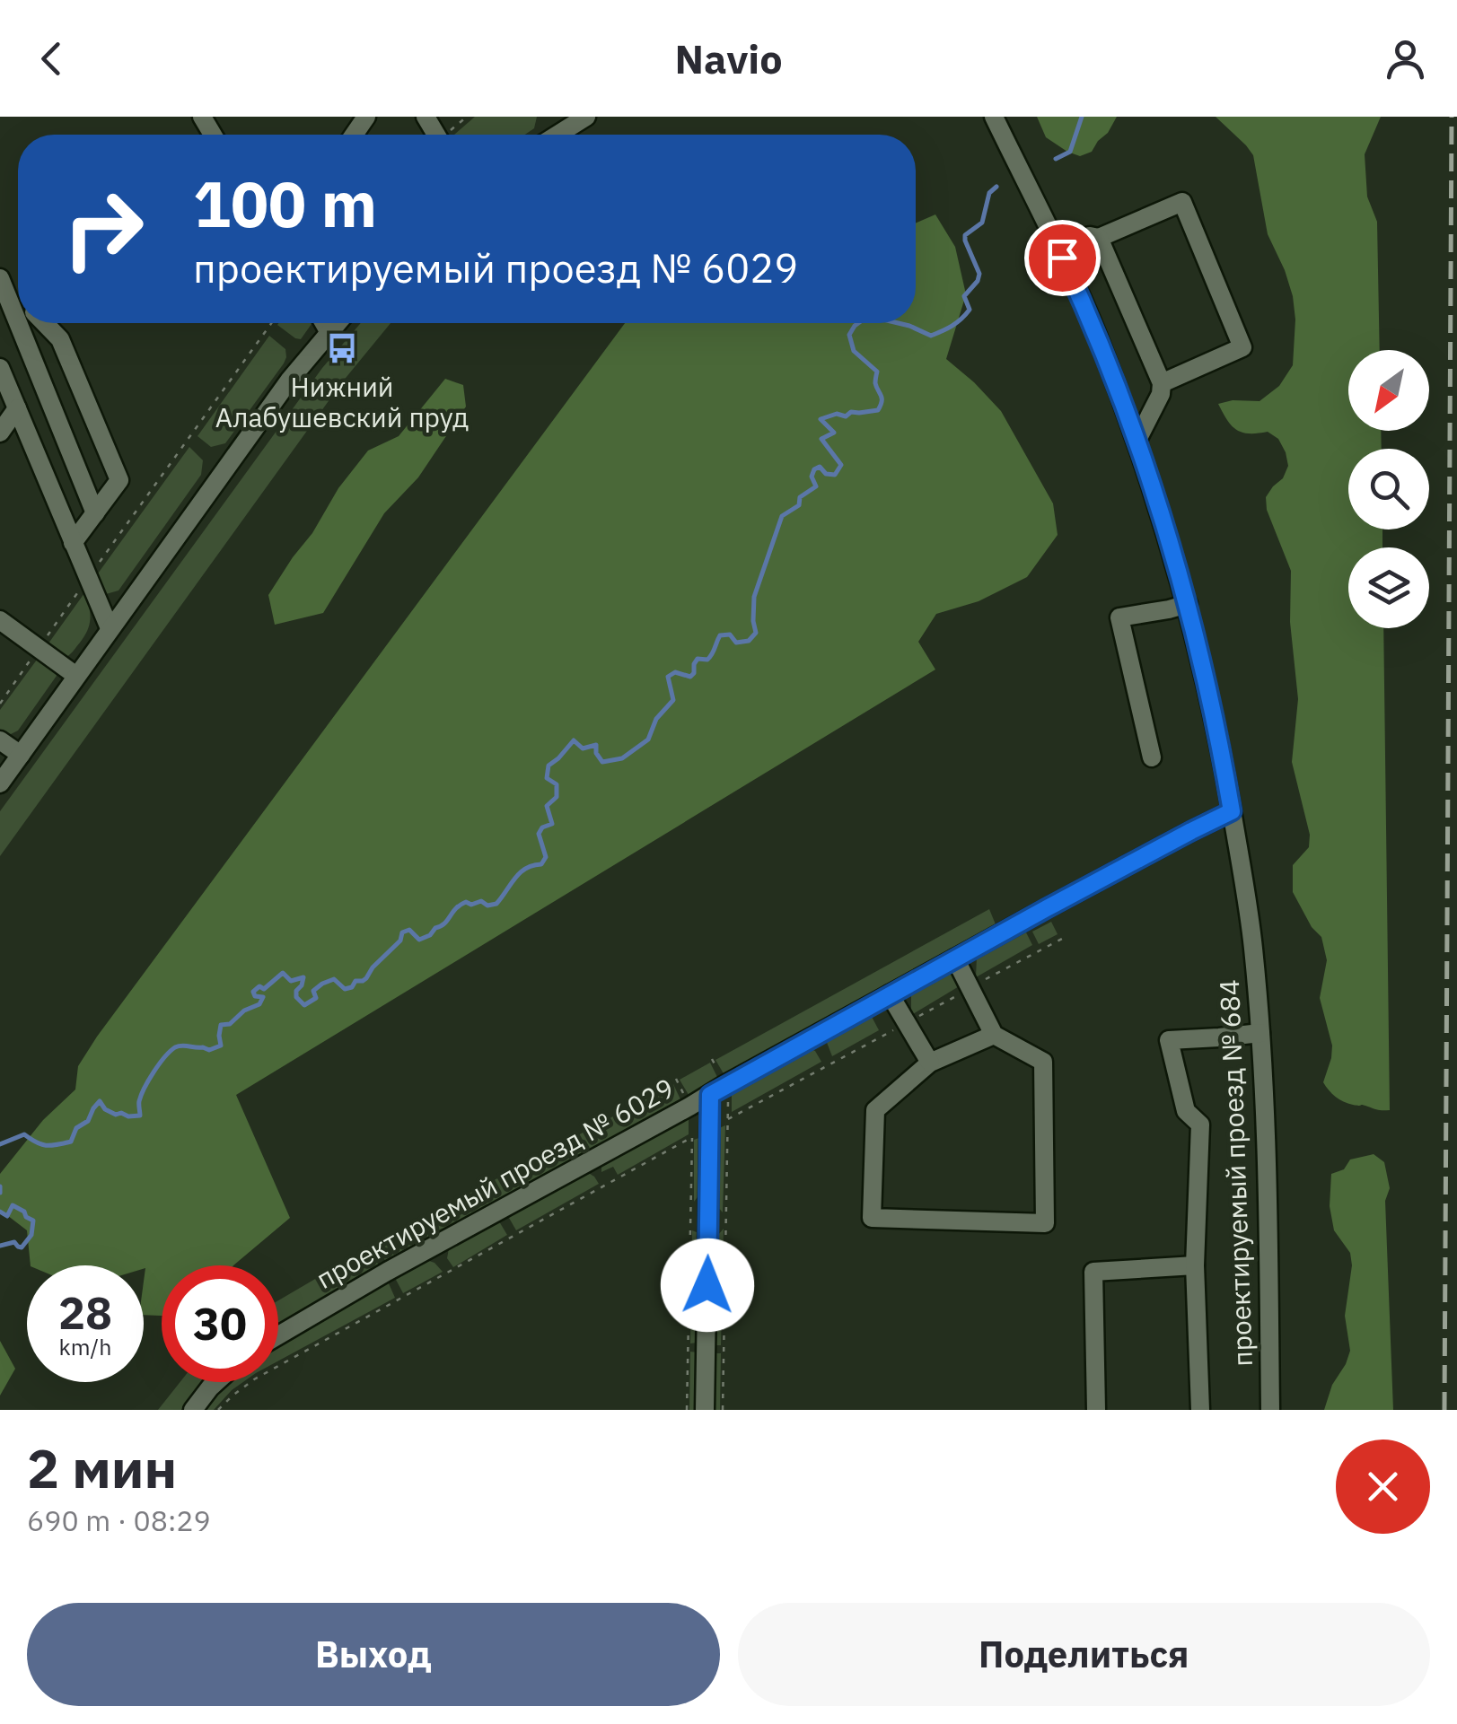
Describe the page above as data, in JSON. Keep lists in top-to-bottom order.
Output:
{
  "streets": {
    "street": ["проектируемый проезд № 684", "проектируемый проезд № 6029"]
  },
  "crossings": [
    ["проектируемый проезд № 684", "проектируемый проезд № 6029"]
  ],
  "places": {
    "bus stop": ["Нижний Алабушевский пруд"]
  },
  "north": "bottom left",
  "page": {
    "header": "Navio",
    "turn": ["100 m", "проектируемый проезд № 6029"],
    "speed": "28 km/h",
    "limit": "30",
    "heading": ["2 мин", "690 m · 08:29"],
    "buttons": ["Выход", "Поделиться"]
  }
}
